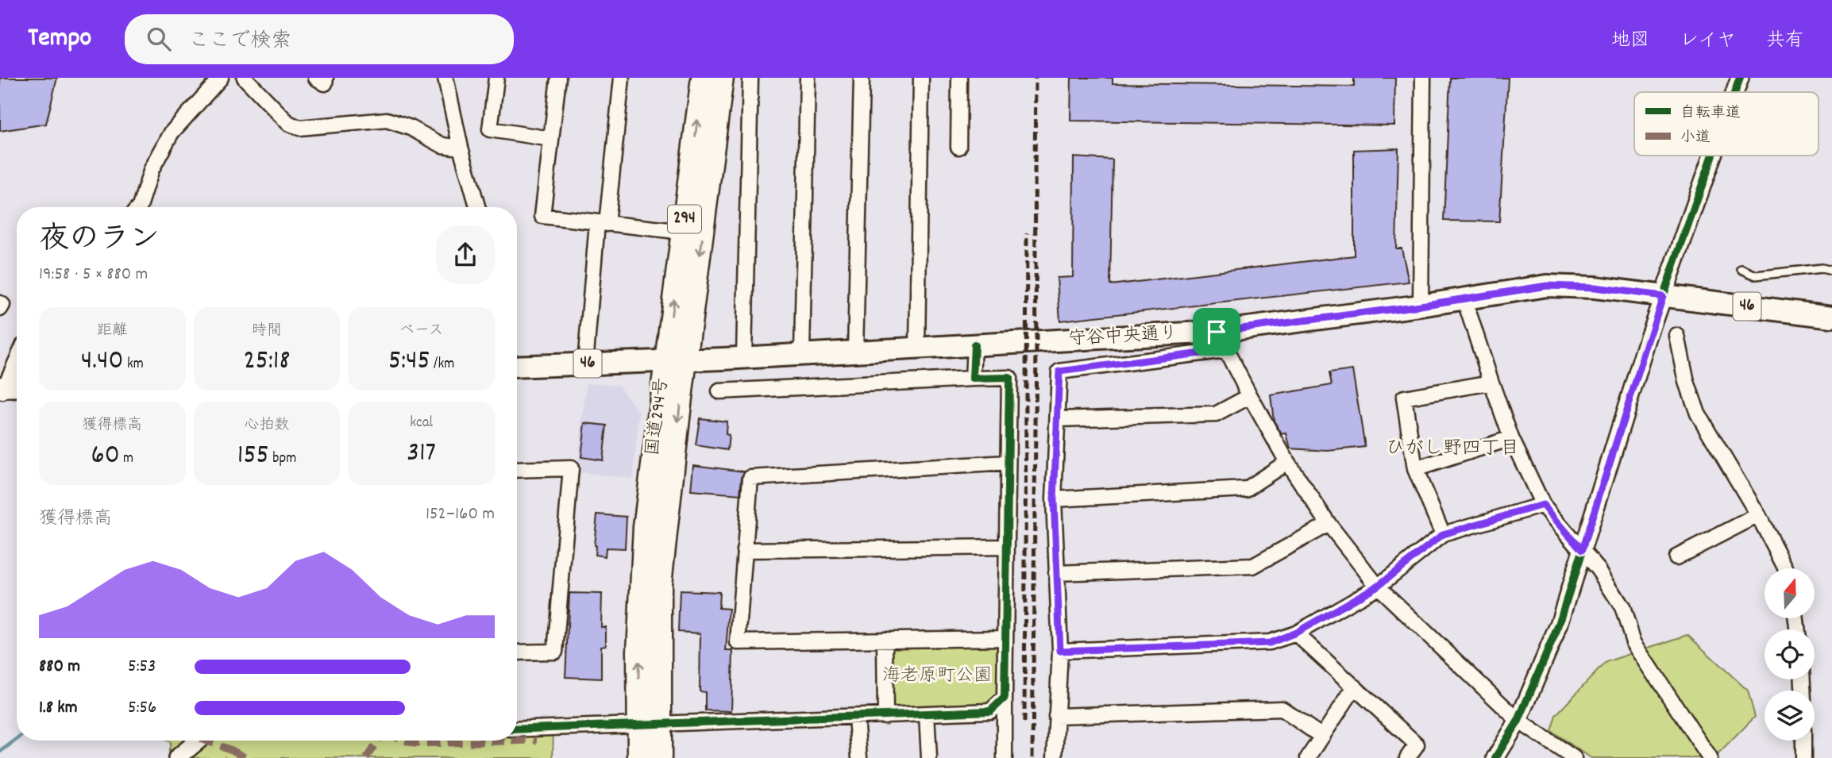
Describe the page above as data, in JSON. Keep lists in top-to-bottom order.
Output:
{
  "streets": {
    "highway": ["294", "国道294号"],
    "main road": ["46", "守谷中央通り"]
  },
  "crossings": [
    ["守谷中央通り", "国道294号"]
  ],
  "districts": ["ひがし野四丁目"],
  "parks": ["海老原町公園"],
  "legend": ["自転車道", "小道"],
  "north": "top",
  "page": {
    "header": "Tempo",
    "search": "ここで検索",
    "nav": ["地図", "レイヤ", "共有"],
    "heading": ["夜のラン", "19:58 · 5 × 880 m"],
    "stats": [
      ["距離", "4.40 km"],
      ["時間", "25:18"],
      ["ペース", "5:45 /km"],
      ["獲得標高", "60 m"],
      ["心拍数", "155 bpm"],
      ["kcal", "317"]
    ],
    "chart": ["獲得標高", "152–160 m"],
    "list": [
      {
        "name": "880 m",
        "note": "5:53"
      },
      {
        "name": "1.8 km",
        "note": "5:56"
      }
    ]
  }
}
